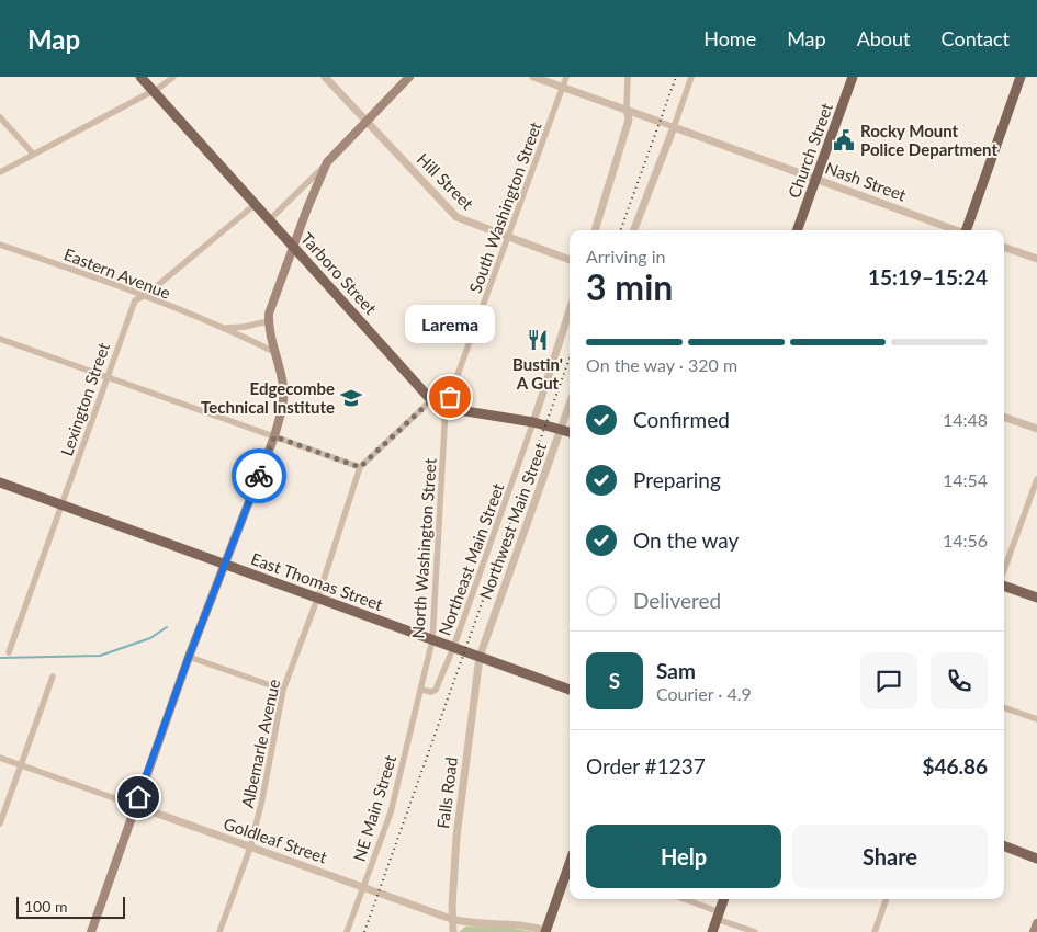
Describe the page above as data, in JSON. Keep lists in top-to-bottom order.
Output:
{
  "streets": {
    "main road": ["Church Street", "Tarboro Street", "East Thomas Street"],
    "street": [
      "Hill Street",
      "Nash Street",
      "South Washington Street",
      "Eastern Avenue",
      "Lexington Street",
      "Northwest Main Street",
      "North Washington Street",
      "Northeast Main Street",
      "Albemarle Avenue",
      "Falls Road",
      "NE Main Street",
      "Goldleaf Street"
    ]
  },
  "crossings": [
    ["Church Street", "Nash Street"],
    ["Hill Street", "South Washington Street"],
    ["South Washington Street", "Tarboro Street"],
    ["South Washington Street", "North Washington Street"],
    ["Eastern Avenue", "Lexington Street"],
    ["Tarboro Street", "Lexington Street"],
    ["Tarboro Street", "Northwest Main Street"],
    ["Tarboro Street", "North Washington Street"],
    ["Tarboro Street", "Northeast Main Street"],
    ["Lexington Street", "East Thomas Street"],
    ["Northwest Main Street", "East Thomas Street"],
    ["Northwest Main Street", "Falls Road"],
    ["North Washington Street", "Northeast Main Street"],
    ["North Washington Street", "East Thomas Street"],
    ["North Washington Street", "NE Main Street"],
    ["Northeast Main Street", "East Thomas Street"],
    ["Northeast Main Street", "NE Main Street"],
    ["East Thomas Street", "Albemarle Avenue"],
    ["East Thomas Street", "Falls Road"],
    ["Albemarle Avenue", "Goldleaf Street"],
    ["Falls Road", "Goldleaf Street"],
    ["NE Main Street", "Goldleaf Street"]
  ],
  "places": {
    "public building": ["Rocky Mount Police Department"],
    "restaurant": ["Bustin' A Gut"],
    "other": ["Larema"],
    "school or university": ["Edgecombe Technical Institute"]
  },
  "scale_bar": "100 m",
  "page": {
    "header": "Map",
    "nav": [
      "Home",
      "Map",
      "About",
      "Contact"
    ],
    "heading": ["3 min", "Arriving in", "15:19–15:24"],
    "panel": [
      "Sam",
      "Courier · 4.9",
      "Order #1237",
      "$46.86"
    ],
    "bubble": "Larema",
    "bar": "On the way · 320 m",
    "list": [
      ["Confirmed", "14:48"],
      ["Preparing", "14:54"],
      ["On the way", "14:56"],
      "Delivered"
    ],
    "round": "S",
    "buttons": ["Help", "Share"],
    "scale": "100 m"
  }
}
